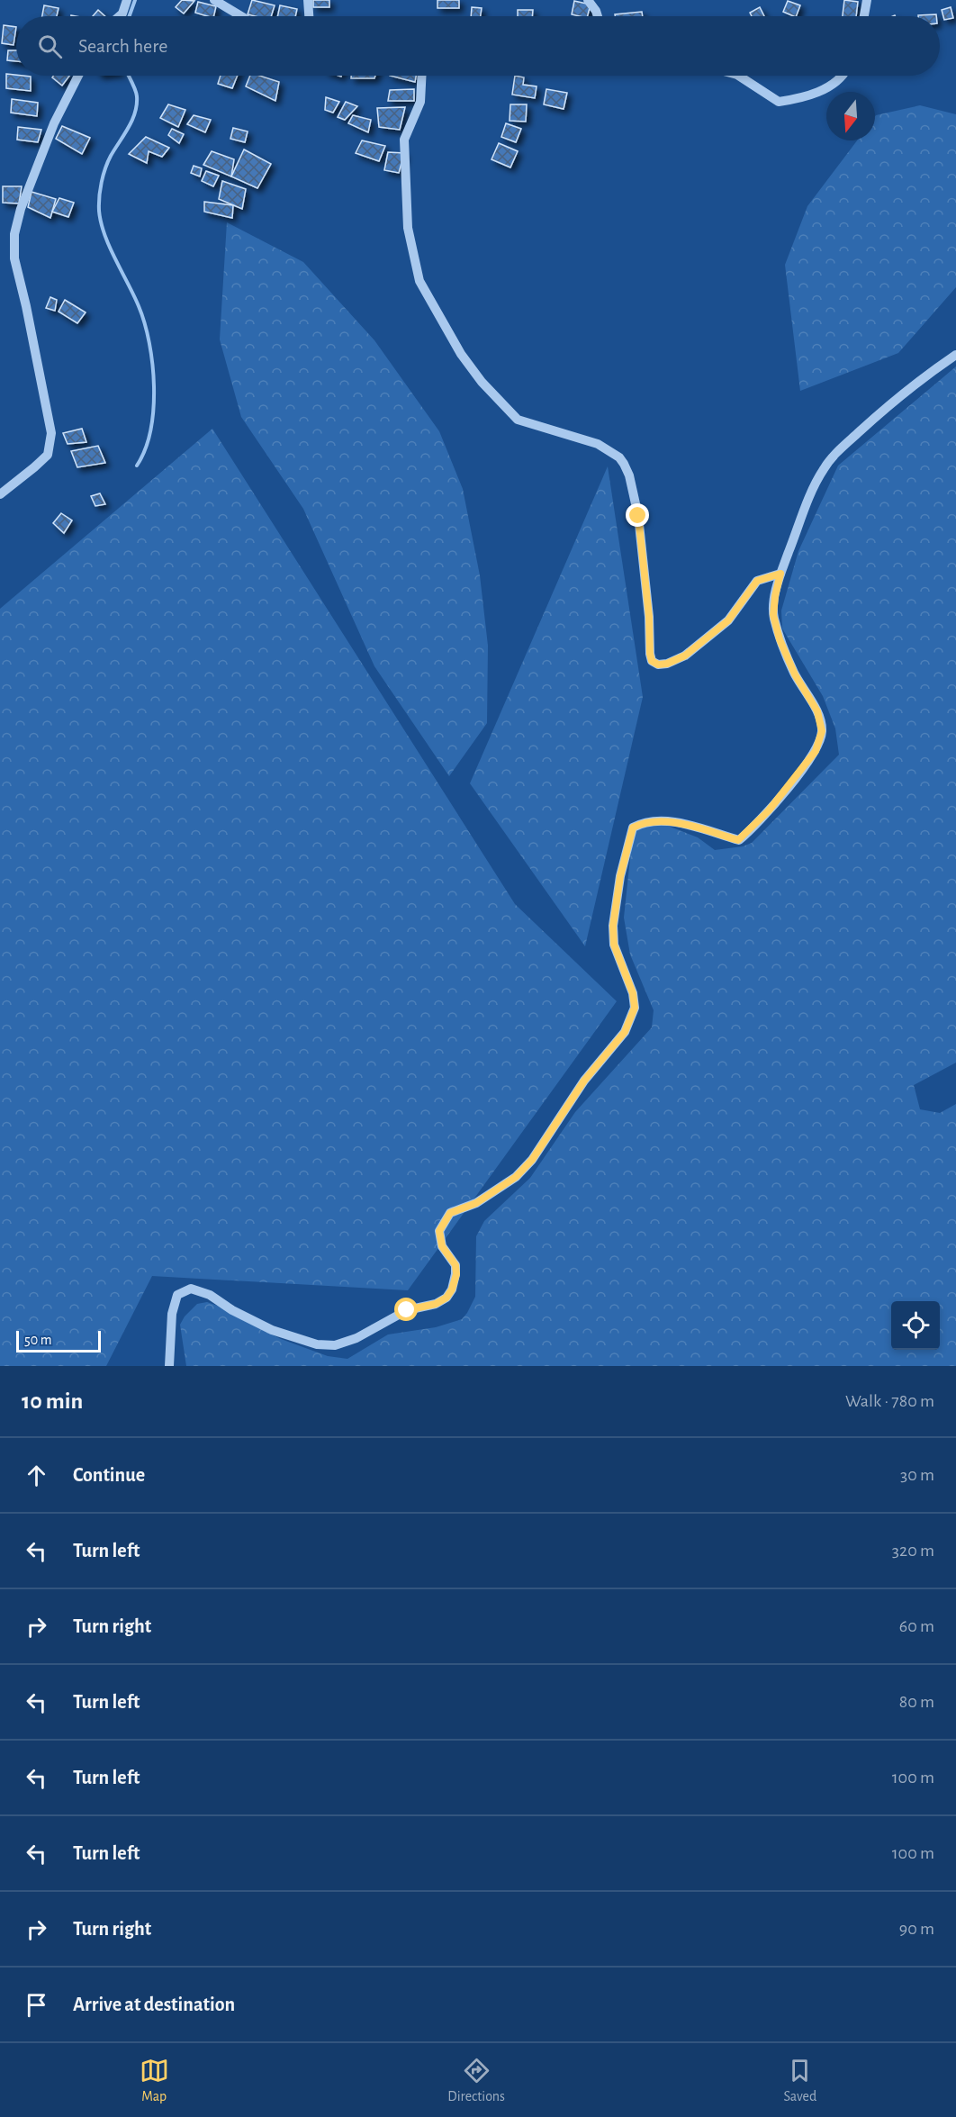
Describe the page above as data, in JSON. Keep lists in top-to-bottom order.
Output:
{
  "scale_bar": "50 m",
  "north": "bottom",
  "page": {
    "search": "Search here",
    "scale": "50 m",
    "heading": ["10 min", "Walk · 780 m"],
    "list": [
      ["Continue", "30 m"],
      ["Turn left", "320 m"],
      ["Turn right", "60 m"],
      ["Turn left", "80 m"],
      ["Turn left", "100 m"],
      ["Turn left", "100 m"],
      ["Turn right", "90 m"],
      "Arrive at destination"
    ],
    "nav": ["Map", "Directions", "Saved"]
  }
}
